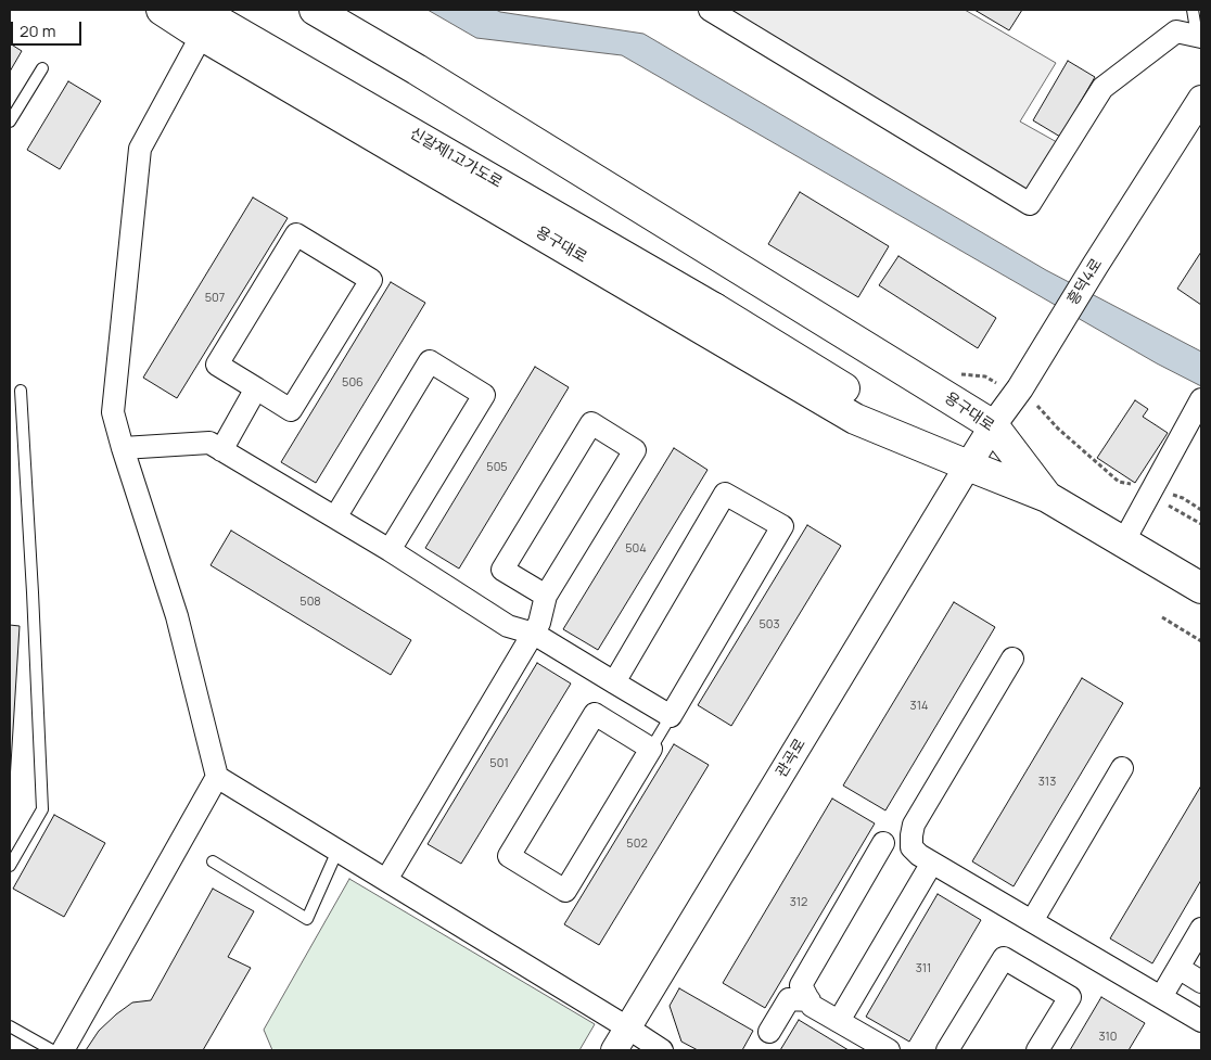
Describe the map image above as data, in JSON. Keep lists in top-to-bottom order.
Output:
{
  "streets": {
    "main road": ["신갈제1고가도로", "용구대로"],
    "street": ["흥덕4로", "관곡로"]
  },
  "crossings": [
    ["신갈제1고가도로", "용구대로"],
    ["용구대로", "흥덕4로"],
    ["용구대로", "관곡로"],
    ["흥덕4로", "관곡로"]
  ],
  "house_numbers": [
    "507",
    "506",
    "505",
    "504",
    "508",
    "503",
    "314",
    "501",
    "313",
    "502",
    "312",
    "311",
    "310"
  ],
  "scale_bar": "20 m"
}
